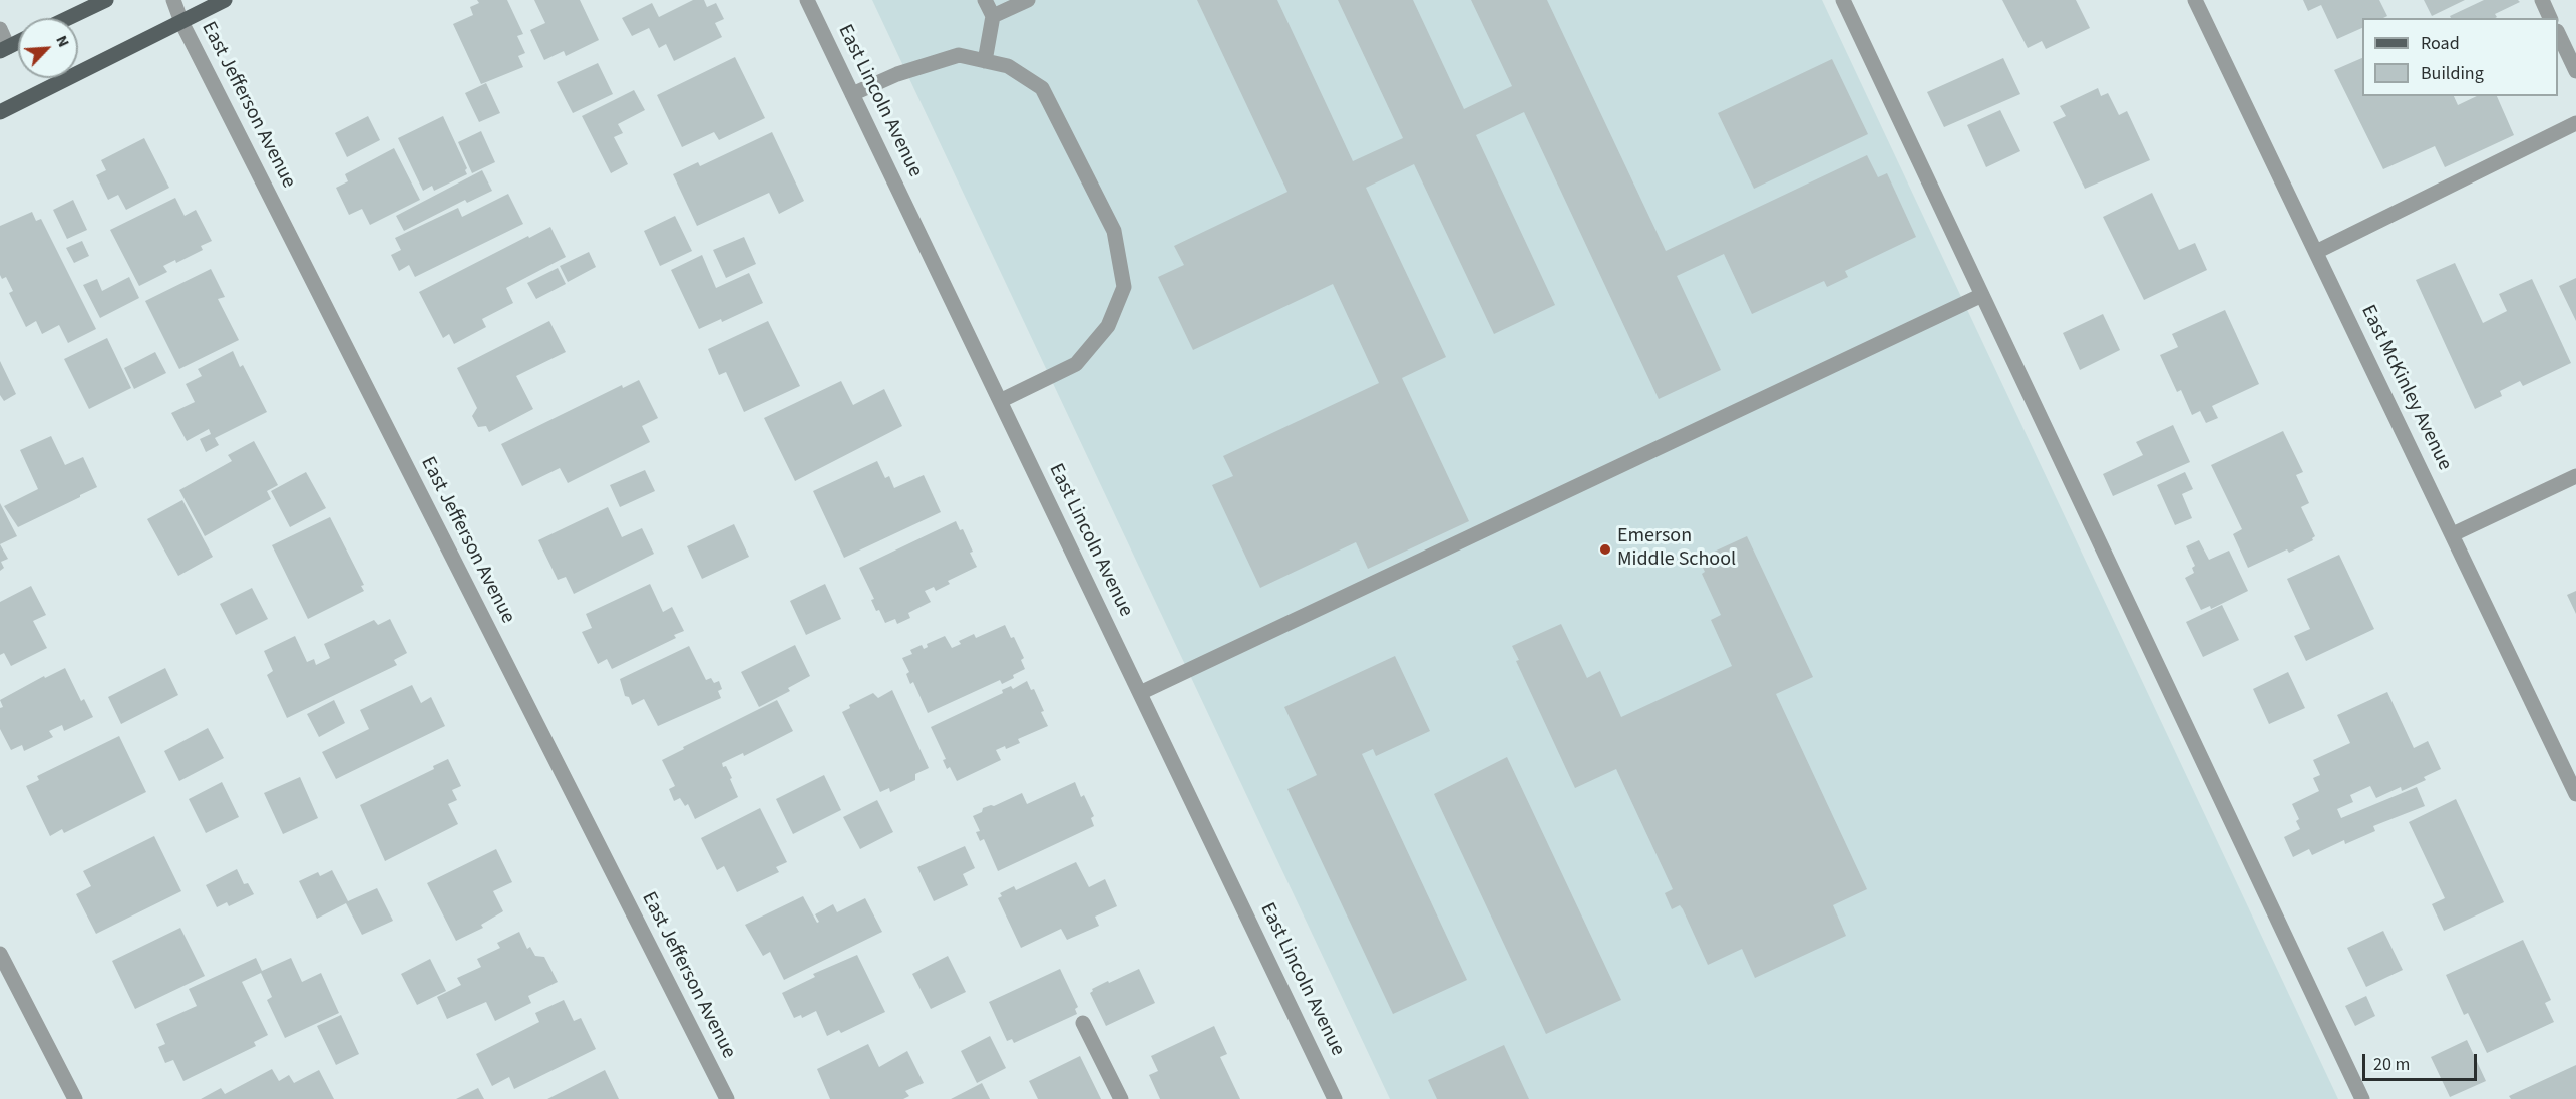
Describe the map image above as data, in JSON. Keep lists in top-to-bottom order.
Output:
{
  "streets": {
    "street": ["East Lincoln Avenue", "East Jefferson Avenue", "East McKinley Avenue"]
  },
  "places": ["Emerson Middle School"],
  "legend": ["Road", "Building"],
  "scale_bar": "20 m",
  "north": "top right"
}
